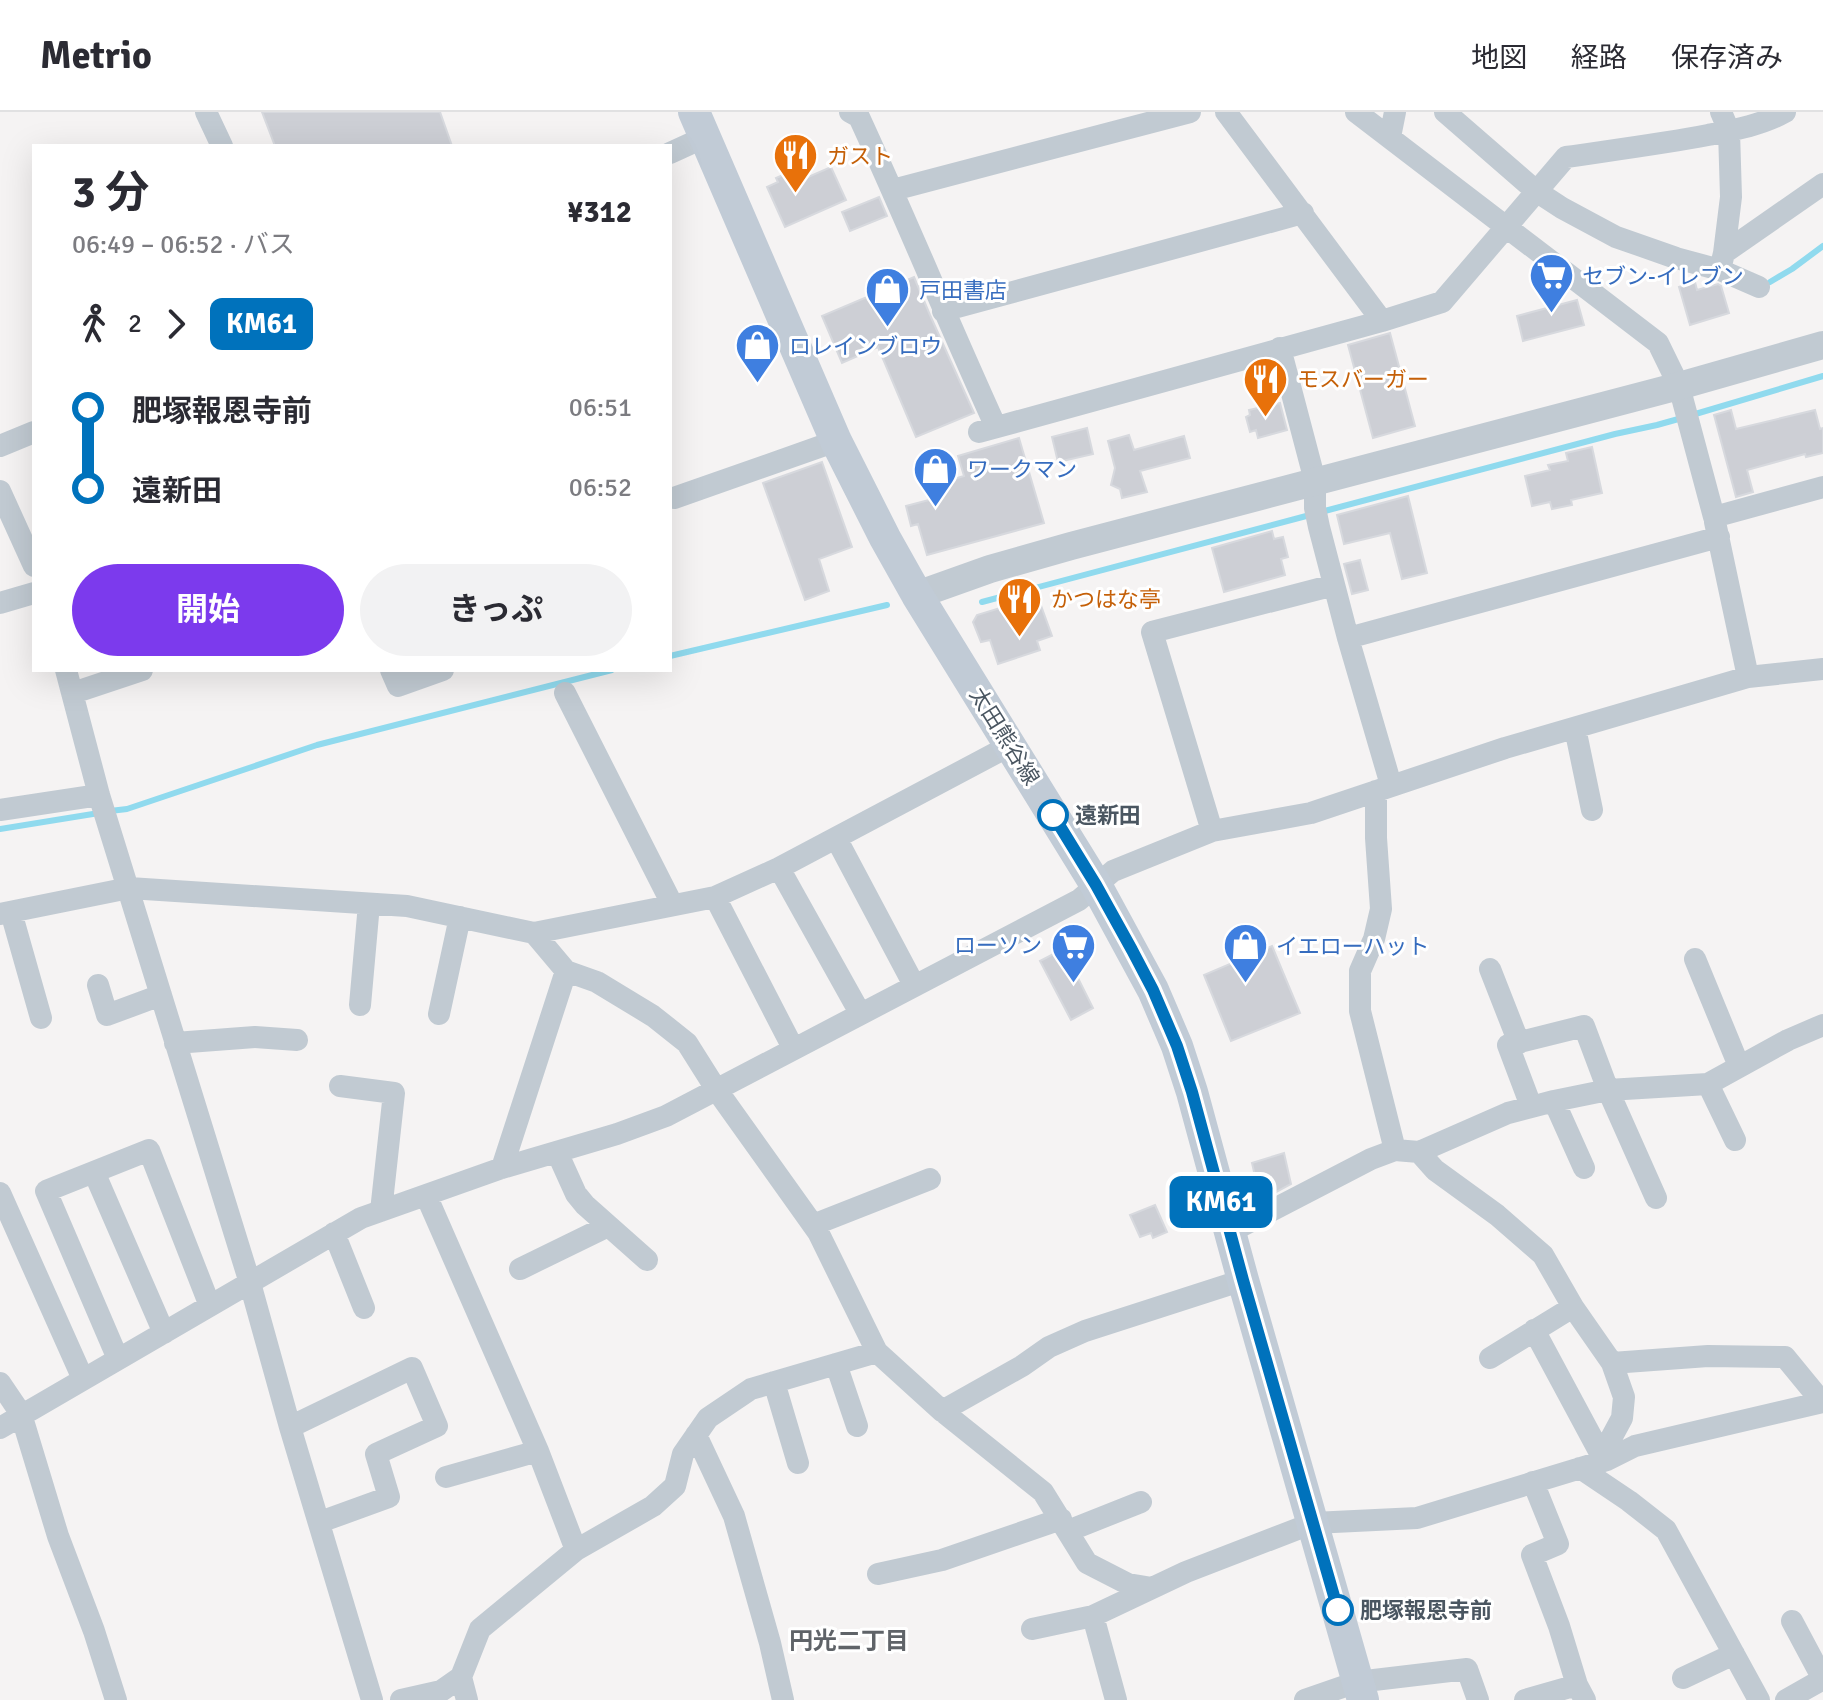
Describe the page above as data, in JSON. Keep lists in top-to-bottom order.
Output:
{
  "streets": {
    "main road": ["太田熊谷線"]
  },
  "districts": ["円光二丁目"],
  "places": {
    "restaurant": ["ガスト", "モスバーガー", "かつはな亭"],
    "supermarket": ["セブン-イレブン", "ローソン"],
    "shop": [
      "戸田書店",
      "ロレインブロウ",
      "ワークマン",
      "イエローハット"
    ],
    "other": ["遠新田", "肥塚報恩寺前"]
  },
  "lines": ["bus line KM61"],
  "page": {
    "header": "Metrio",
    "nav": ["地図", "経路", "保存済み"],
    "on_map": "KM61",
    "heading": ["3 分", "06:49 – 06:52 · バス", "¥312"],
    "legs": ["2", "KM61"],
    "list": [
      {
        "name": "肥塚報恩寺前",
        "value": "06:51"
      },
      {
        "name": "遠新田",
        "value": "06:52"
      }
    ],
    "buttons": ["開始", "きっぷ"]
  }
}
